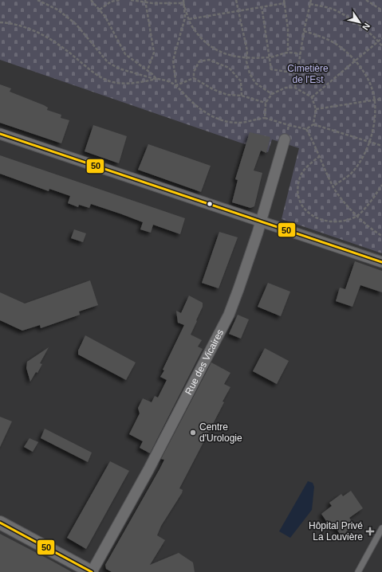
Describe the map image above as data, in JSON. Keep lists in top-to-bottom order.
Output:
{
  "streets": {
    "street": ["Rue des Vicaires"]
  },
  "parks": ["Cimetière de l'Est"],
  "places": {
    "other": ["Centre d'Urologie"],
    "health": ["Hôpital Privé La Louvière"]
  },
  "lines": ["transit line 50"],
  "north": "bottom right"
}
